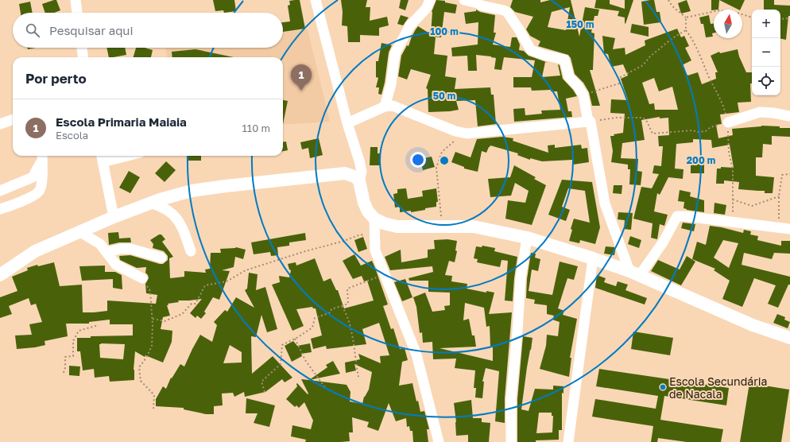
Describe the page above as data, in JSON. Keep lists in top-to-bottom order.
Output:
{
  "places": ["Escola Secundária de Nacala"],
  "north": "top",
  "page": {
    "map_buttons": ["+", "−"],
    "search": "Pesquisar aqui",
    "heading": "Por perto",
    "pins": "1",
    "list": [
      {
        "mark": "1",
        "name": "Escola Primaria Maiaia",
        "note": "Escola",
        "value": "110 m"
      }
    ]
  },
  "rings": [
    "150 m",
    "100 m",
    "50 m",
    "200 m"
  ]
}
